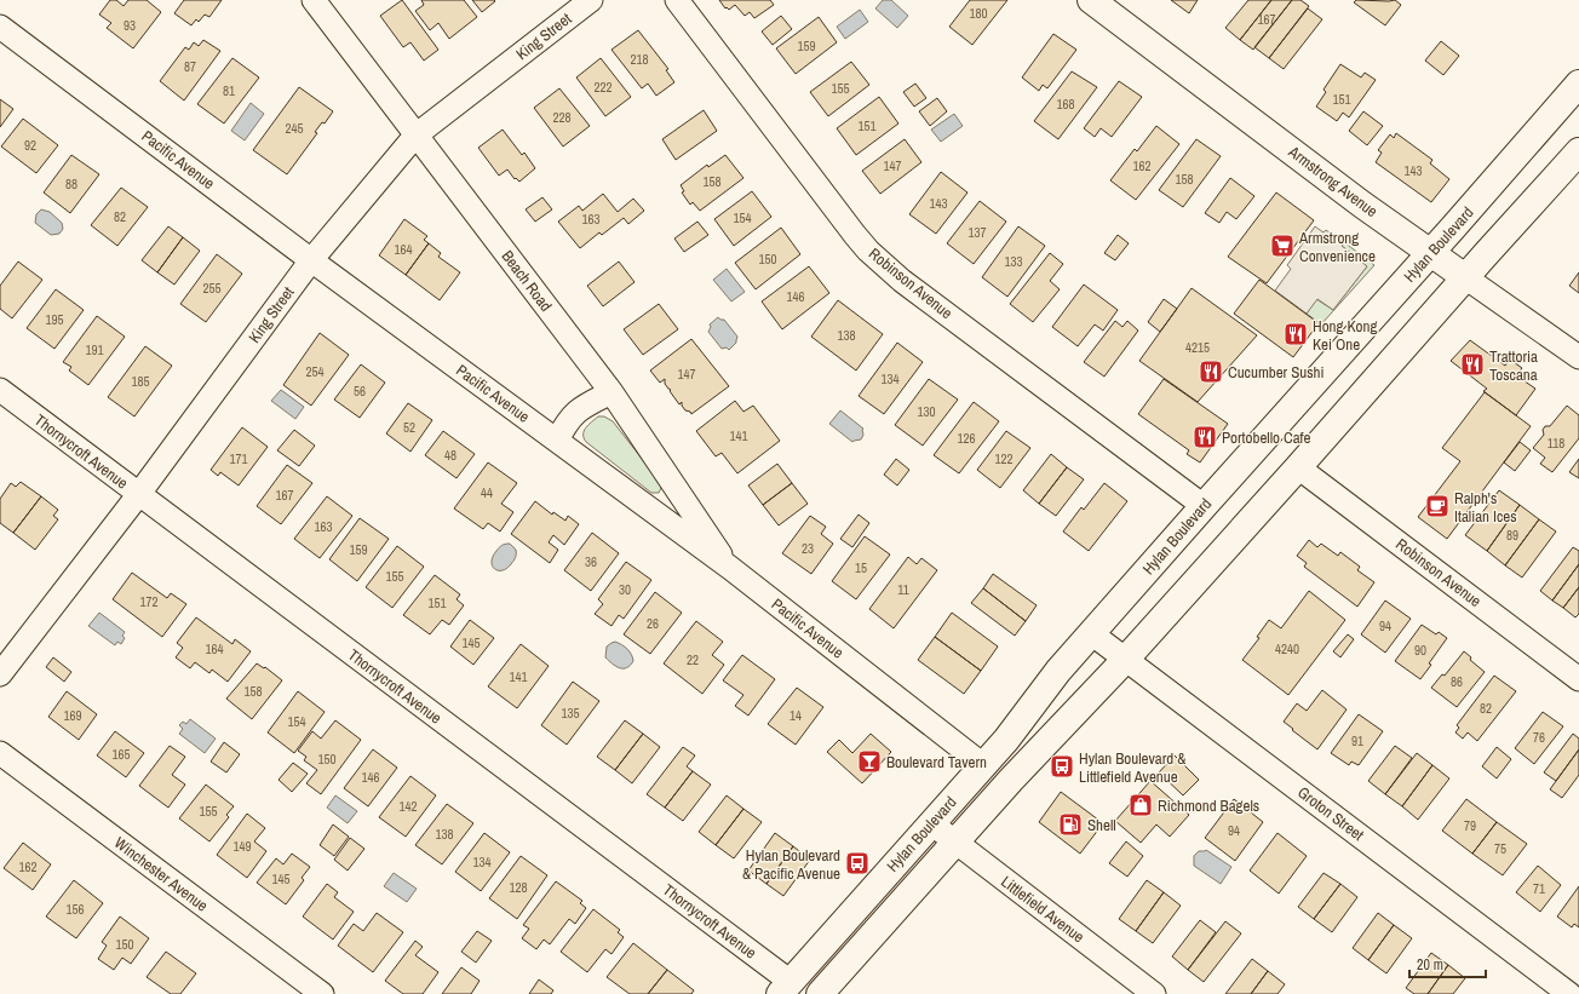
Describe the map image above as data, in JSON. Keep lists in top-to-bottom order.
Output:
{
  "streets": {
    "main road": ["Armstrong Avenue", "Hylan Boulevard"],
    "street": [
      "King Street",
      "Pacific Avenue",
      "Beach Road",
      "Robinson Avenue",
      "Thornycroft Avenue",
      "Groton Street",
      "Winchester Avenue",
      "Littlefield Avenue"
    ]
  },
  "crossings": [
    ["King Street", "Pacific Avenue"],
    ["King Street", "Beach Road"],
    ["King Street", "Thornycroft Avenue"],
    ["Pacific Avenue", "Hylan Boulevard"],
    ["Pacific Avenue", "Beach Road"],
    ["Armstrong Avenue", "Hylan Boulevard"],
    ["Hylan Boulevard", "Robinson Avenue"],
    ["Hylan Boulevard", "Thornycroft Avenue"],
    ["Hylan Boulevard", "Groton Street"],
    ["Hylan Boulevard", "Littlefield Avenue"]
  ],
  "places": {
    "supermarket": ["Armstrong Convenience"],
    "restaurant": [
      "Hong Kong Kei One",
      "Trattoria Toscana",
      "Cucumber Sushi",
      "Portobello Cafe"
    ],
    "cafe": ["Ralph's Italian Ices"],
    "bar": ["Boulevard Tavern"],
    "bus stop": ["Hylan Boulevard & Littlefield Avenue", "Hylan Boulevard & Pacific Avenue"],
    "shop": ["Richmond Bagels"],
    "fuel station": ["Shell"]
  },
  "house_numbers": [
    "180",
    "167",
    "93",
    "159",
    "218",
    "87",
    "222",
    "155",
    "81",
    "151",
    "168",
    "228",
    "151",
    "245",
    "92",
    "147",
    "162",
    "143",
    "158",
    "158",
    "88",
    "143",
    "82",
    "154",
    "163",
    "137",
    "164",
    "150",
    "133",
    "255",
    "146",
    "195",
    "138",
    "4215",
    "191",
    "254",
    "147",
    "134",
    "185",
    "56",
    "130",
    "52",
    "141",
    "126",
    "118",
    "48",
    "171",
    "122",
    "44",
    "167",
    "163",
    "89",
    "23",
    "159",
    "36",
    "15",
    "155",
    "30",
    "11",
    "172",
    "151",
    "26",
    "94",
    "145",
    "164",
    "4240",
    "90",
    "22",
    "141",
    "86",
    "158",
    "82",
    "135",
    "169",
    "14",
    "154",
    "76",
    "91",
    "165",
    "150",
    "146",
    "142",
    "155",
    "79",
    "94",
    "138",
    "149",
    "75",
    "134",
    "162",
    "145",
    "128",
    "71",
    "156",
    "150"
  ],
  "scale_bar": "20 m"
}
